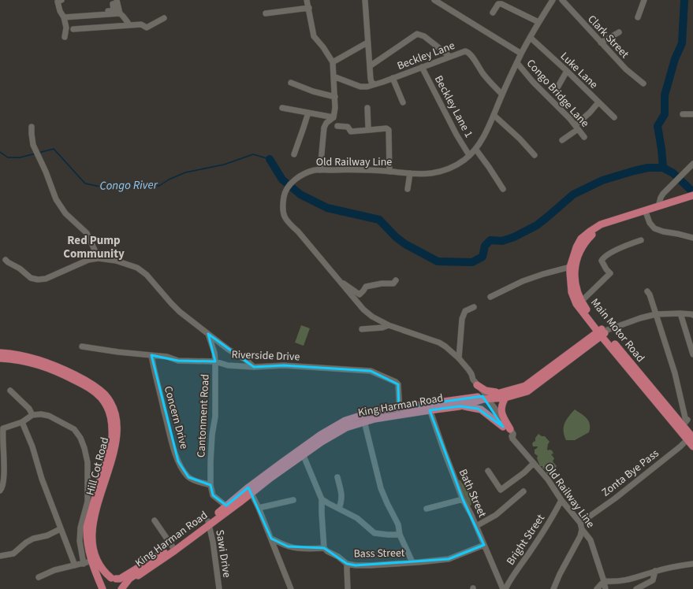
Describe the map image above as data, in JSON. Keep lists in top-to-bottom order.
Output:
{
  "streets": {
    "main road": ["Main Motor Road", "King Harman Road", "Hill Cot Road"],
    "street": [
      "Clark Street",
      "Beckley Lane",
      "Luke Lane",
      "Congo Bridge Lane",
      "Beckley Lane 1",
      "Old Railway Line",
      "Riverside Drive",
      "Cantonment Road",
      "Concern Drive",
      "Zonta Bye Pass",
      "Bath Street",
      "Bright Street",
      "Bass Street",
      "Sawi Drive"
    ]
  },
  "crossings": [
    ["Beckley Lane", "Beckley Lane 1"],
    ["Beckley Lane", "Old Railway Line"],
    ["Luke Lane", "Old Railway Line"],
    ["Congo Bridge Lane", "Old Railway Line"],
    ["Beckley Lane 1", "Old Railway Line"],
    ["Old Railway Line", "King Harman Road"],
    ["Old Railway Line", "Zonta Bye Pass"],
    ["Old Railway Line", "Bright Street"],
    ["Main Motor Road", "King Harman Road"],
    ["Main Motor Road", "Zonta Bye Pass"],
    ["Riverside Drive", "King Harman Road"],
    ["Riverside Drive", "Cantonment Road"],
    ["Riverside Drive", "Concern Drive"],
    ["King Harman Road", "Cantonment Road"],
    ["King Harman Road", "Hill Cot Road"],
    ["King Harman Road", "Bath Street"],
    ["King Harman Road", "Sawi Drive"],
    ["Cantonment Road", "Concern Drive"],
    ["Bath Street", "Bass Street"]
  ],
  "districts": ["Red Pump Community"],
  "water": ["Congo River"]
}
